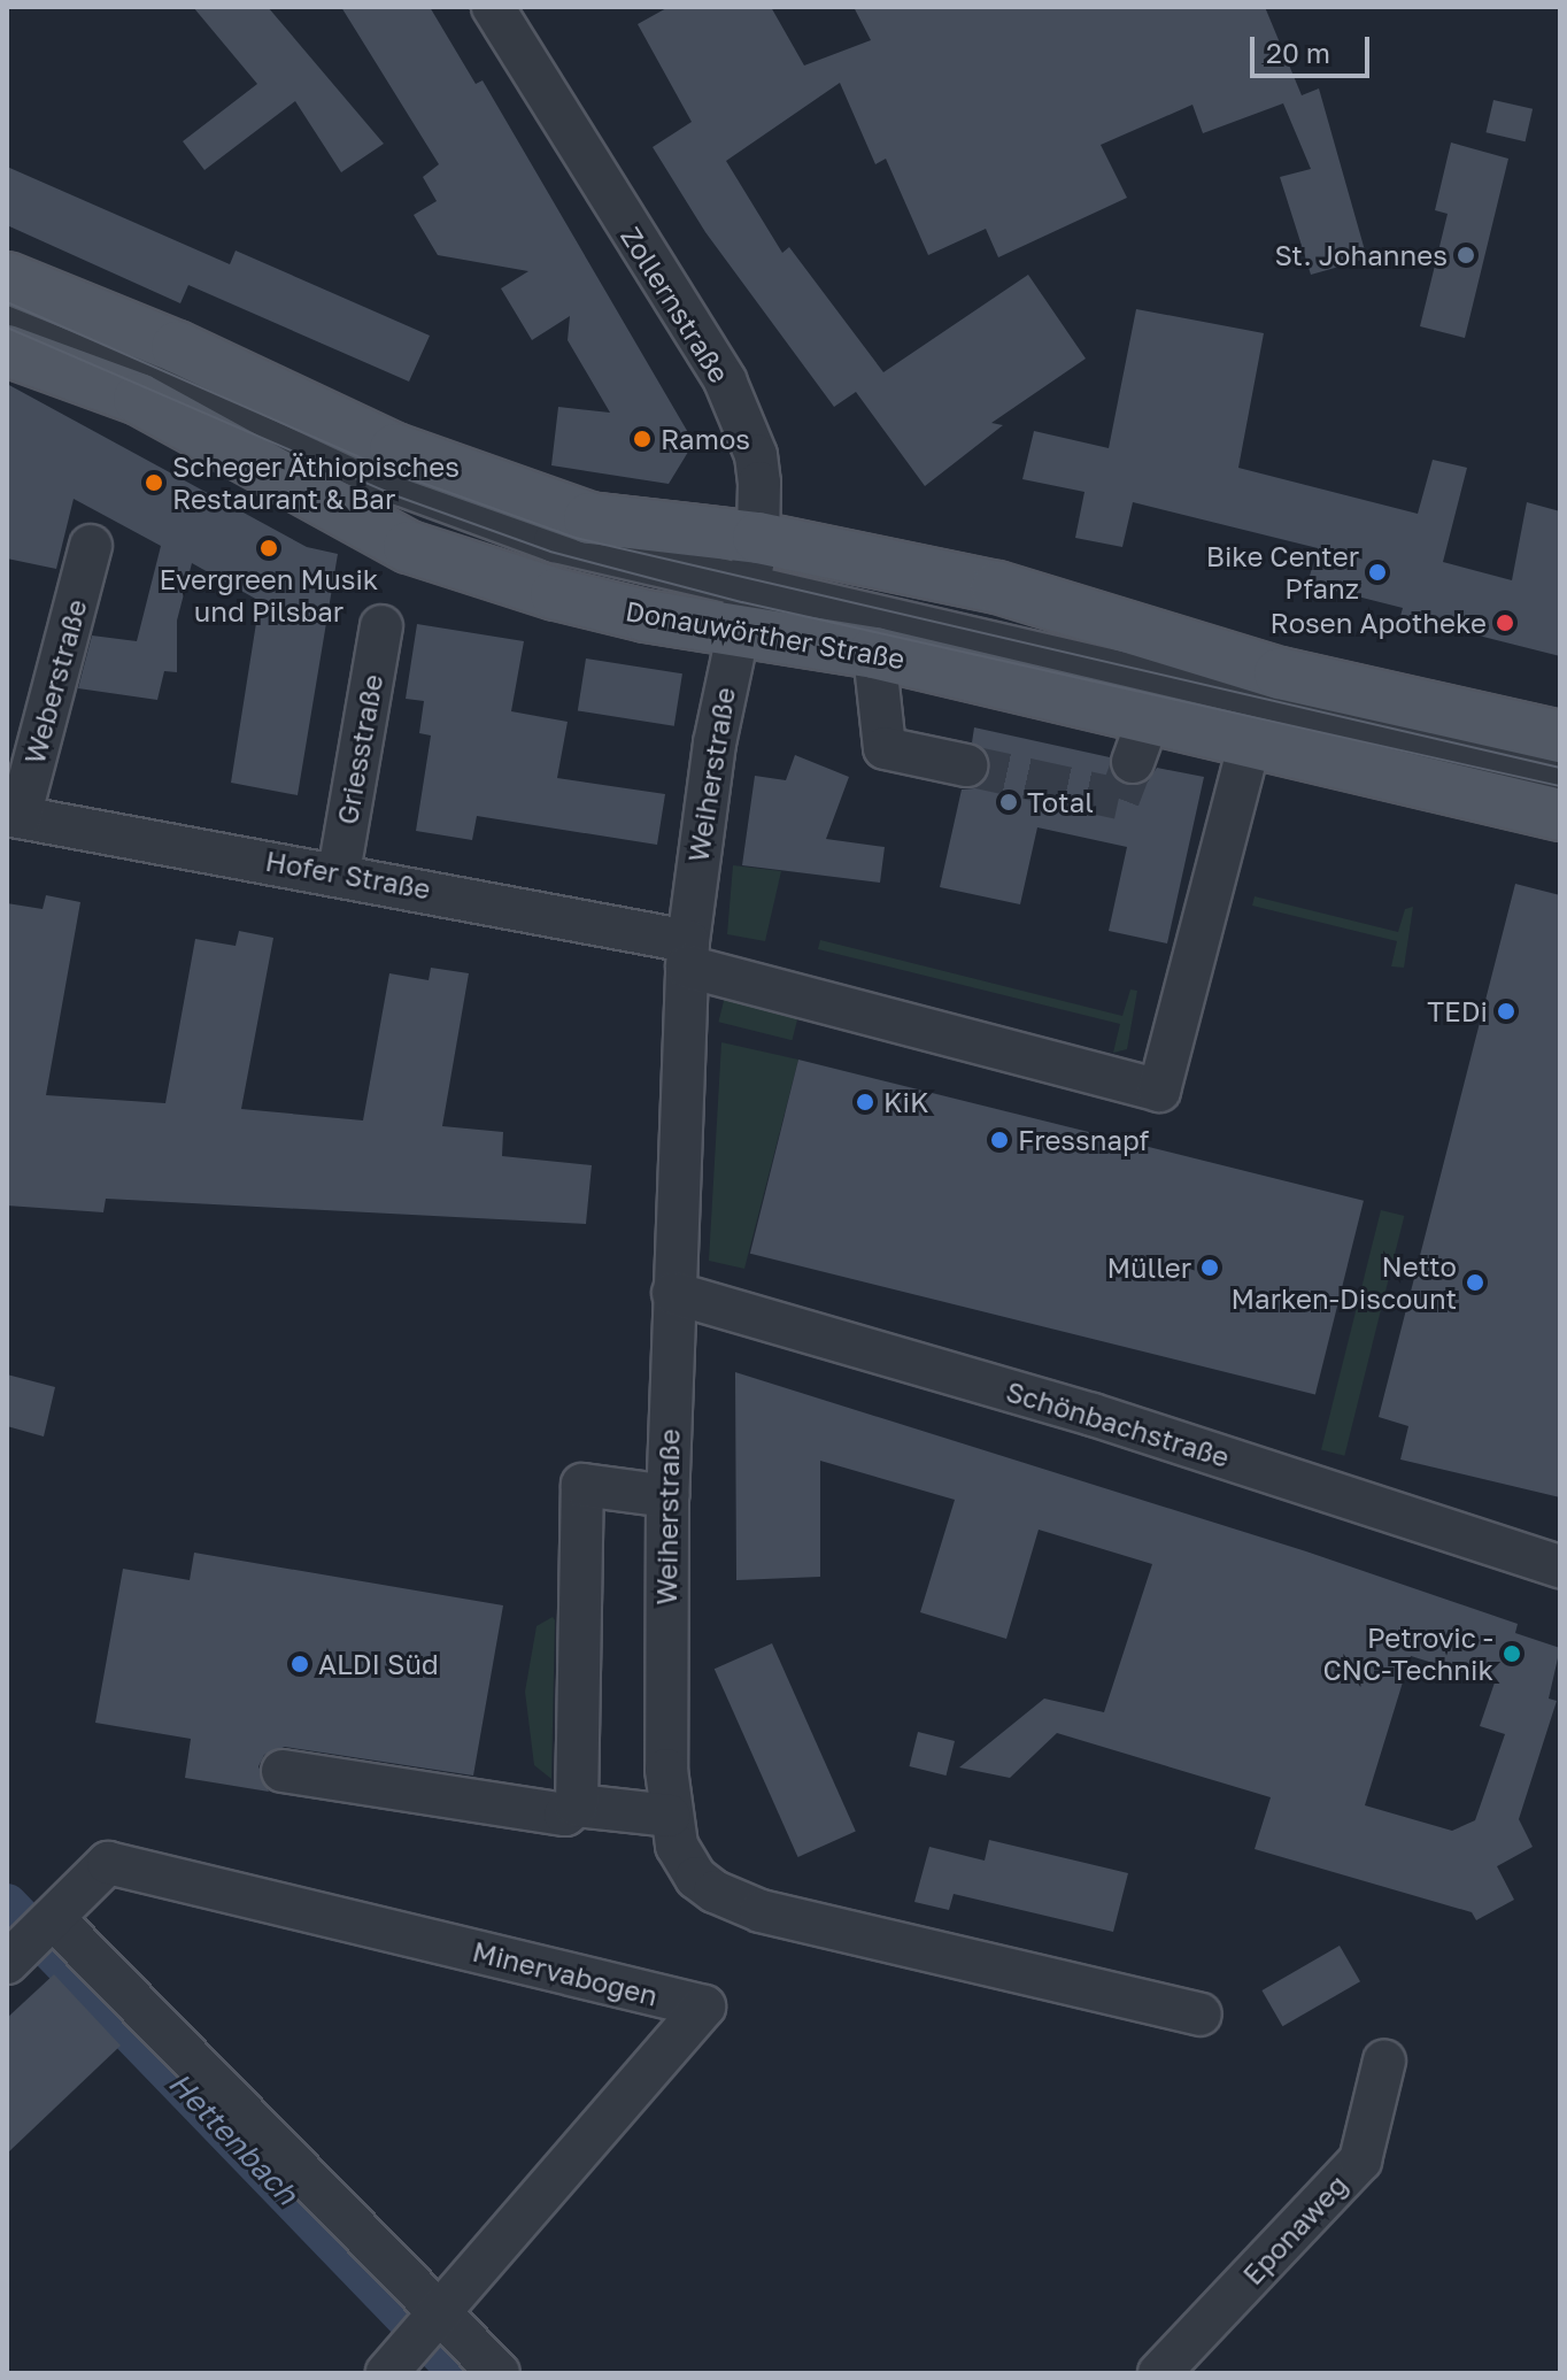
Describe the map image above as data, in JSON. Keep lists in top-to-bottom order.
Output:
{
  "streets": {
    "main road": ["Donauwörther Straße"],
    "street": [
      "Zollernstraße",
      "Weberstraße",
      "Griesstraße",
      "Weiherstraße",
      "Hofer Straße",
      "Schönbachstraße",
      "Minervabogen",
      "Eponaweg"
    ]
  },
  "crossings": [
    ["Zollernstraße", "Donauwörther Straße"],
    ["Zollernstraße", "Weiherstraße"],
    ["Donauwörther Straße", "Weiherstraße"],
    ["Donauwörther Straße", "Hofer Straße"],
    ["Weberstraße", "Hofer Straße"],
    ["Griesstraße", "Hofer Straße"],
    ["Weiherstraße", "Hofer Straße"],
    ["Weiherstraße", "Schönbachstraße"]
  ],
  "water": ["Hettenbach"],
  "places": [
    "St. Johannes",
    "Ramos",
    "Scheger Äthiopisches Restaurant & Bar",
    "Evergreen Musik und Pilsbar",
    "Bike Center Pfanz",
    "Rosen Apotheke",
    "Total",
    "TEDi",
    "KiK",
    "Fressnapf",
    "Müller",
    "Netto Marken-Discount",
    "Petrovic - CNC-Technik",
    "ALDI Süd"
  ],
  "scale_bar": "20 m"
}
